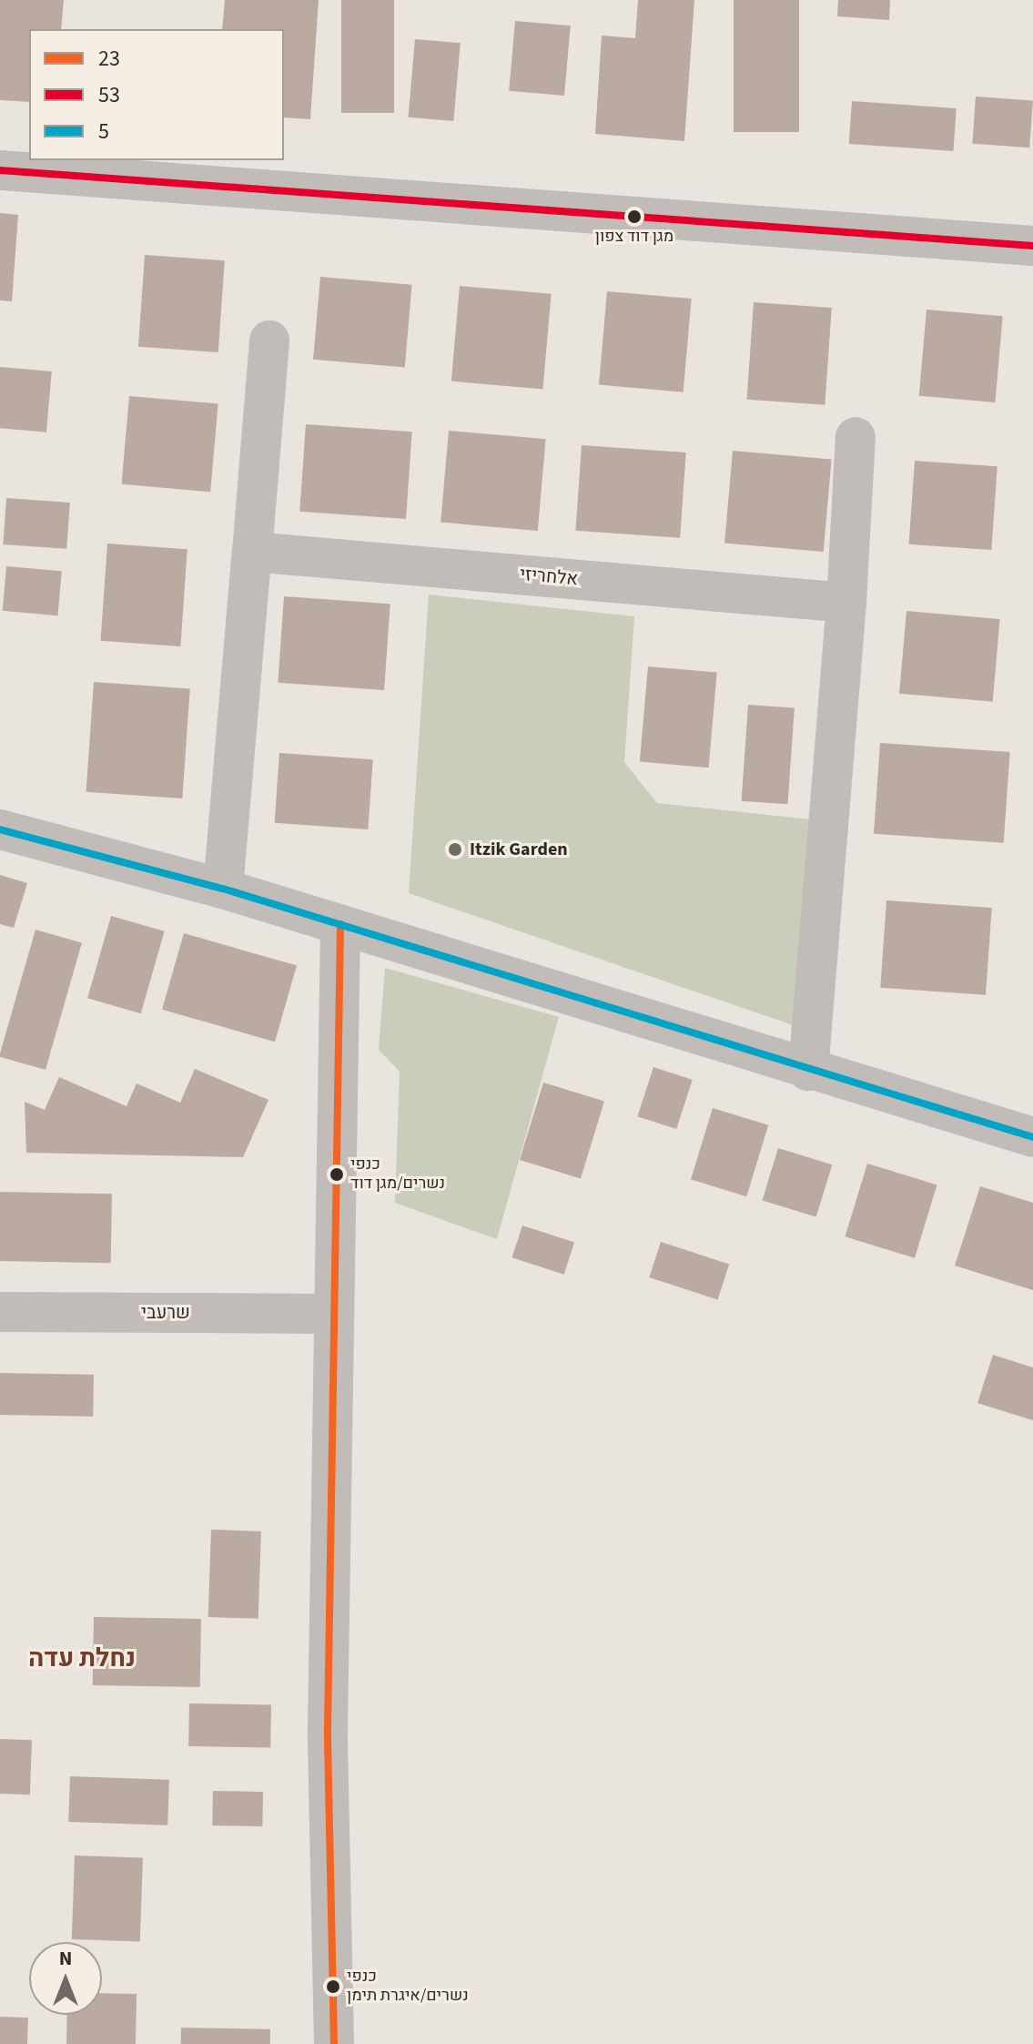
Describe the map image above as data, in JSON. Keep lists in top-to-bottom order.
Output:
{
  "streets": {
    "street": ["אלחריזי", "שרעבי"]
  },
  "districts": ["נחלת עדה"],
  "places": [
    "מגן דוד צפון",
    "Itzik Garden",
    "כנפי נשרים/מגן דוד",
    "כנפי נשרים/איגרת תימן"
  ],
  "lines": ["transit line 53", "transit line 5", "transit line 23"],
  "legend": ["23", "53", "5"],
  "north": "top"
}
